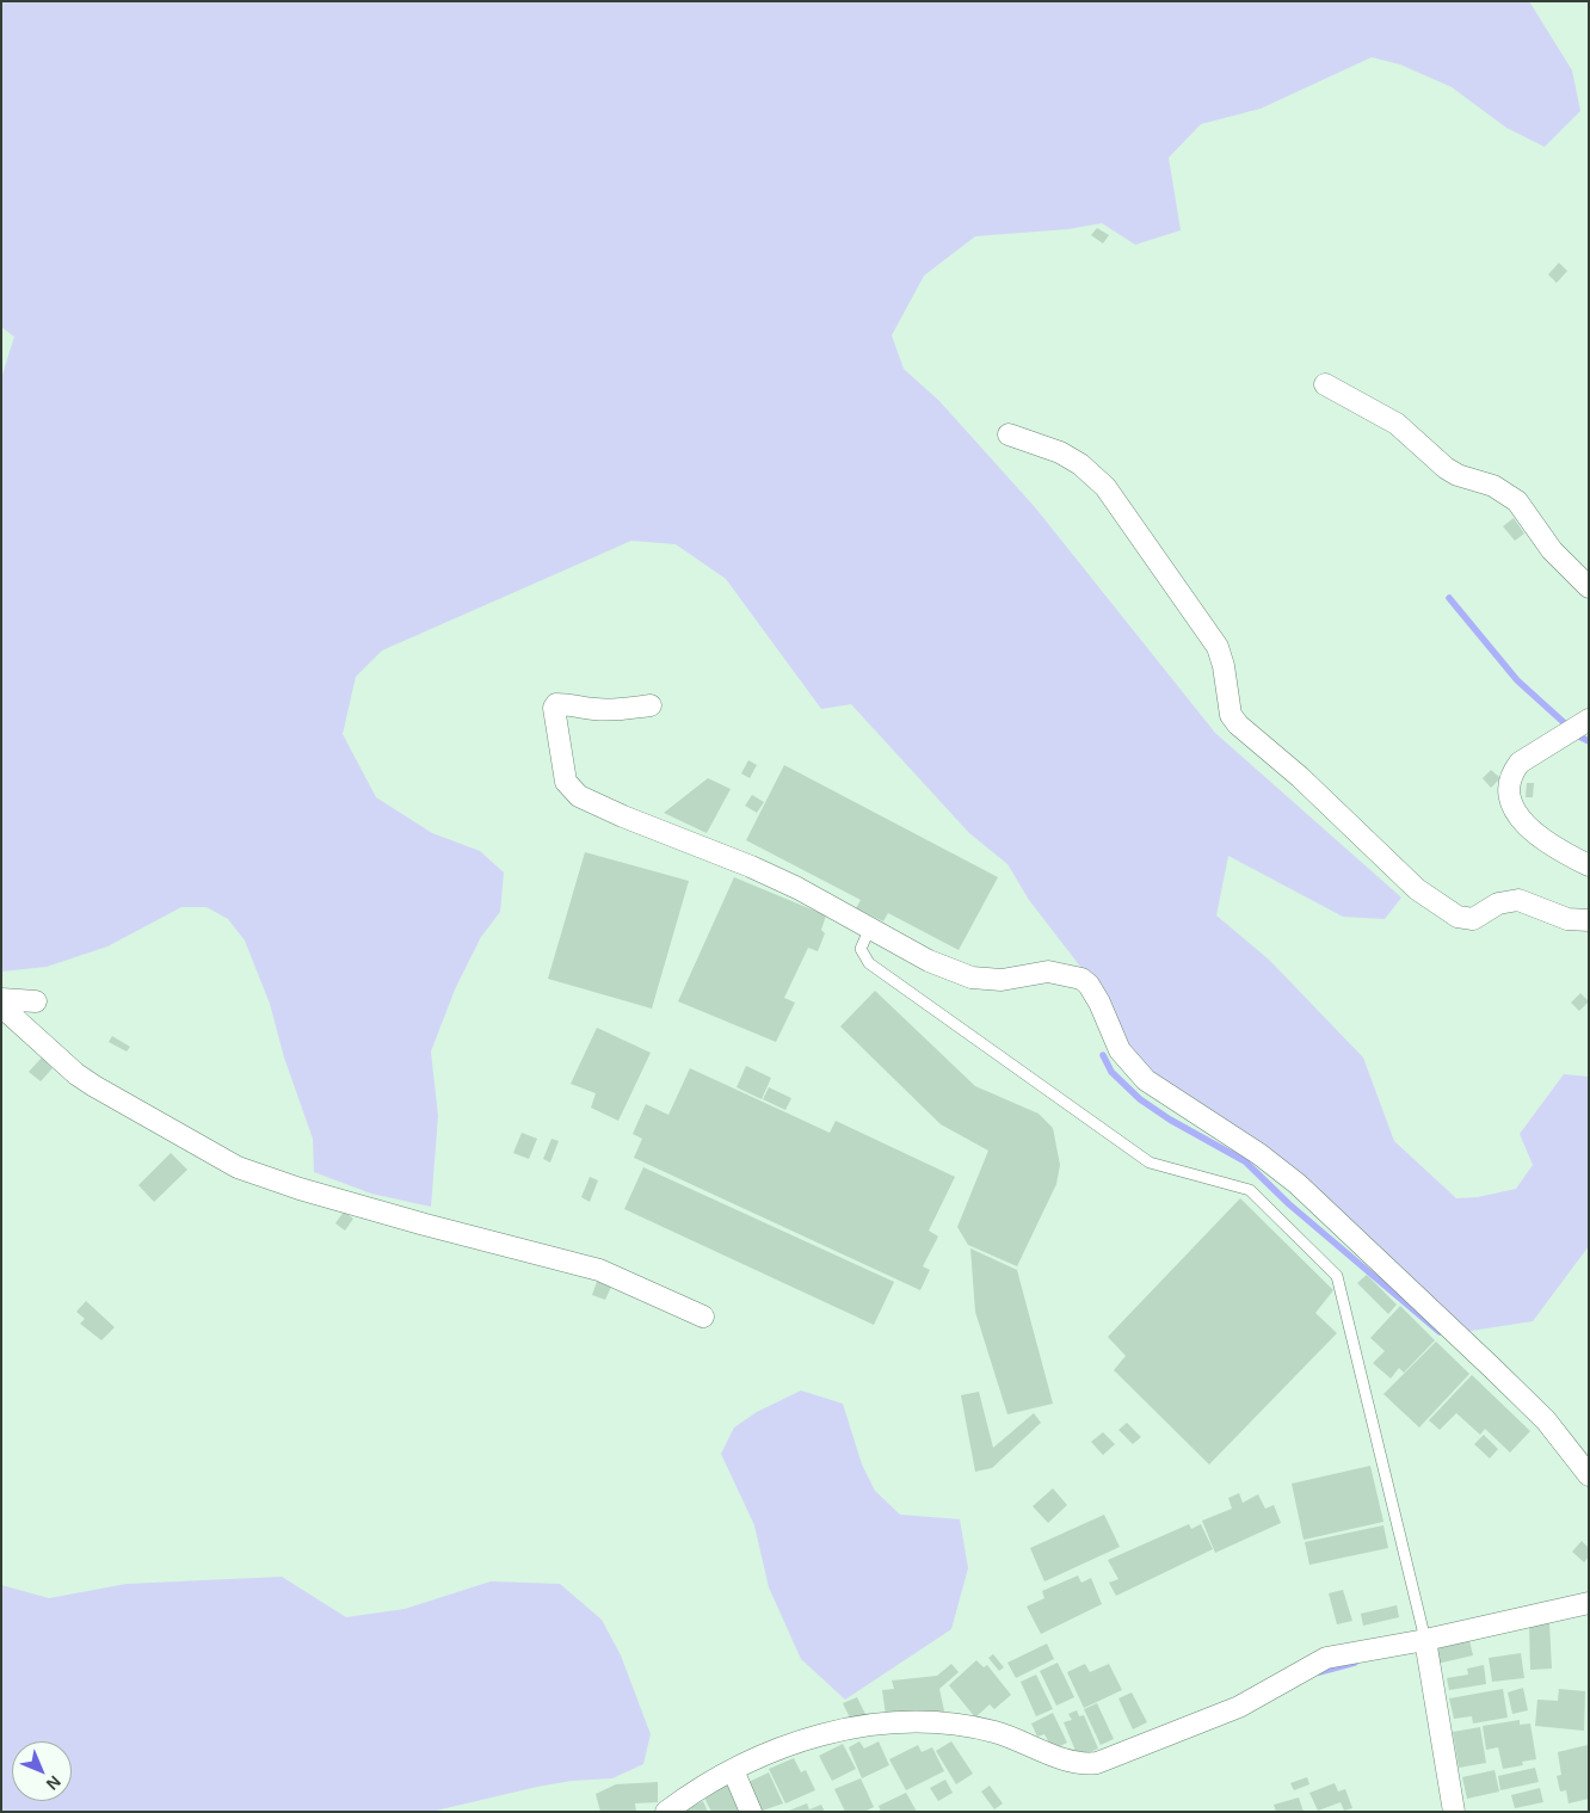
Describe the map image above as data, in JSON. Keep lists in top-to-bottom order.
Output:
{
  "north": "bottom right"
}
